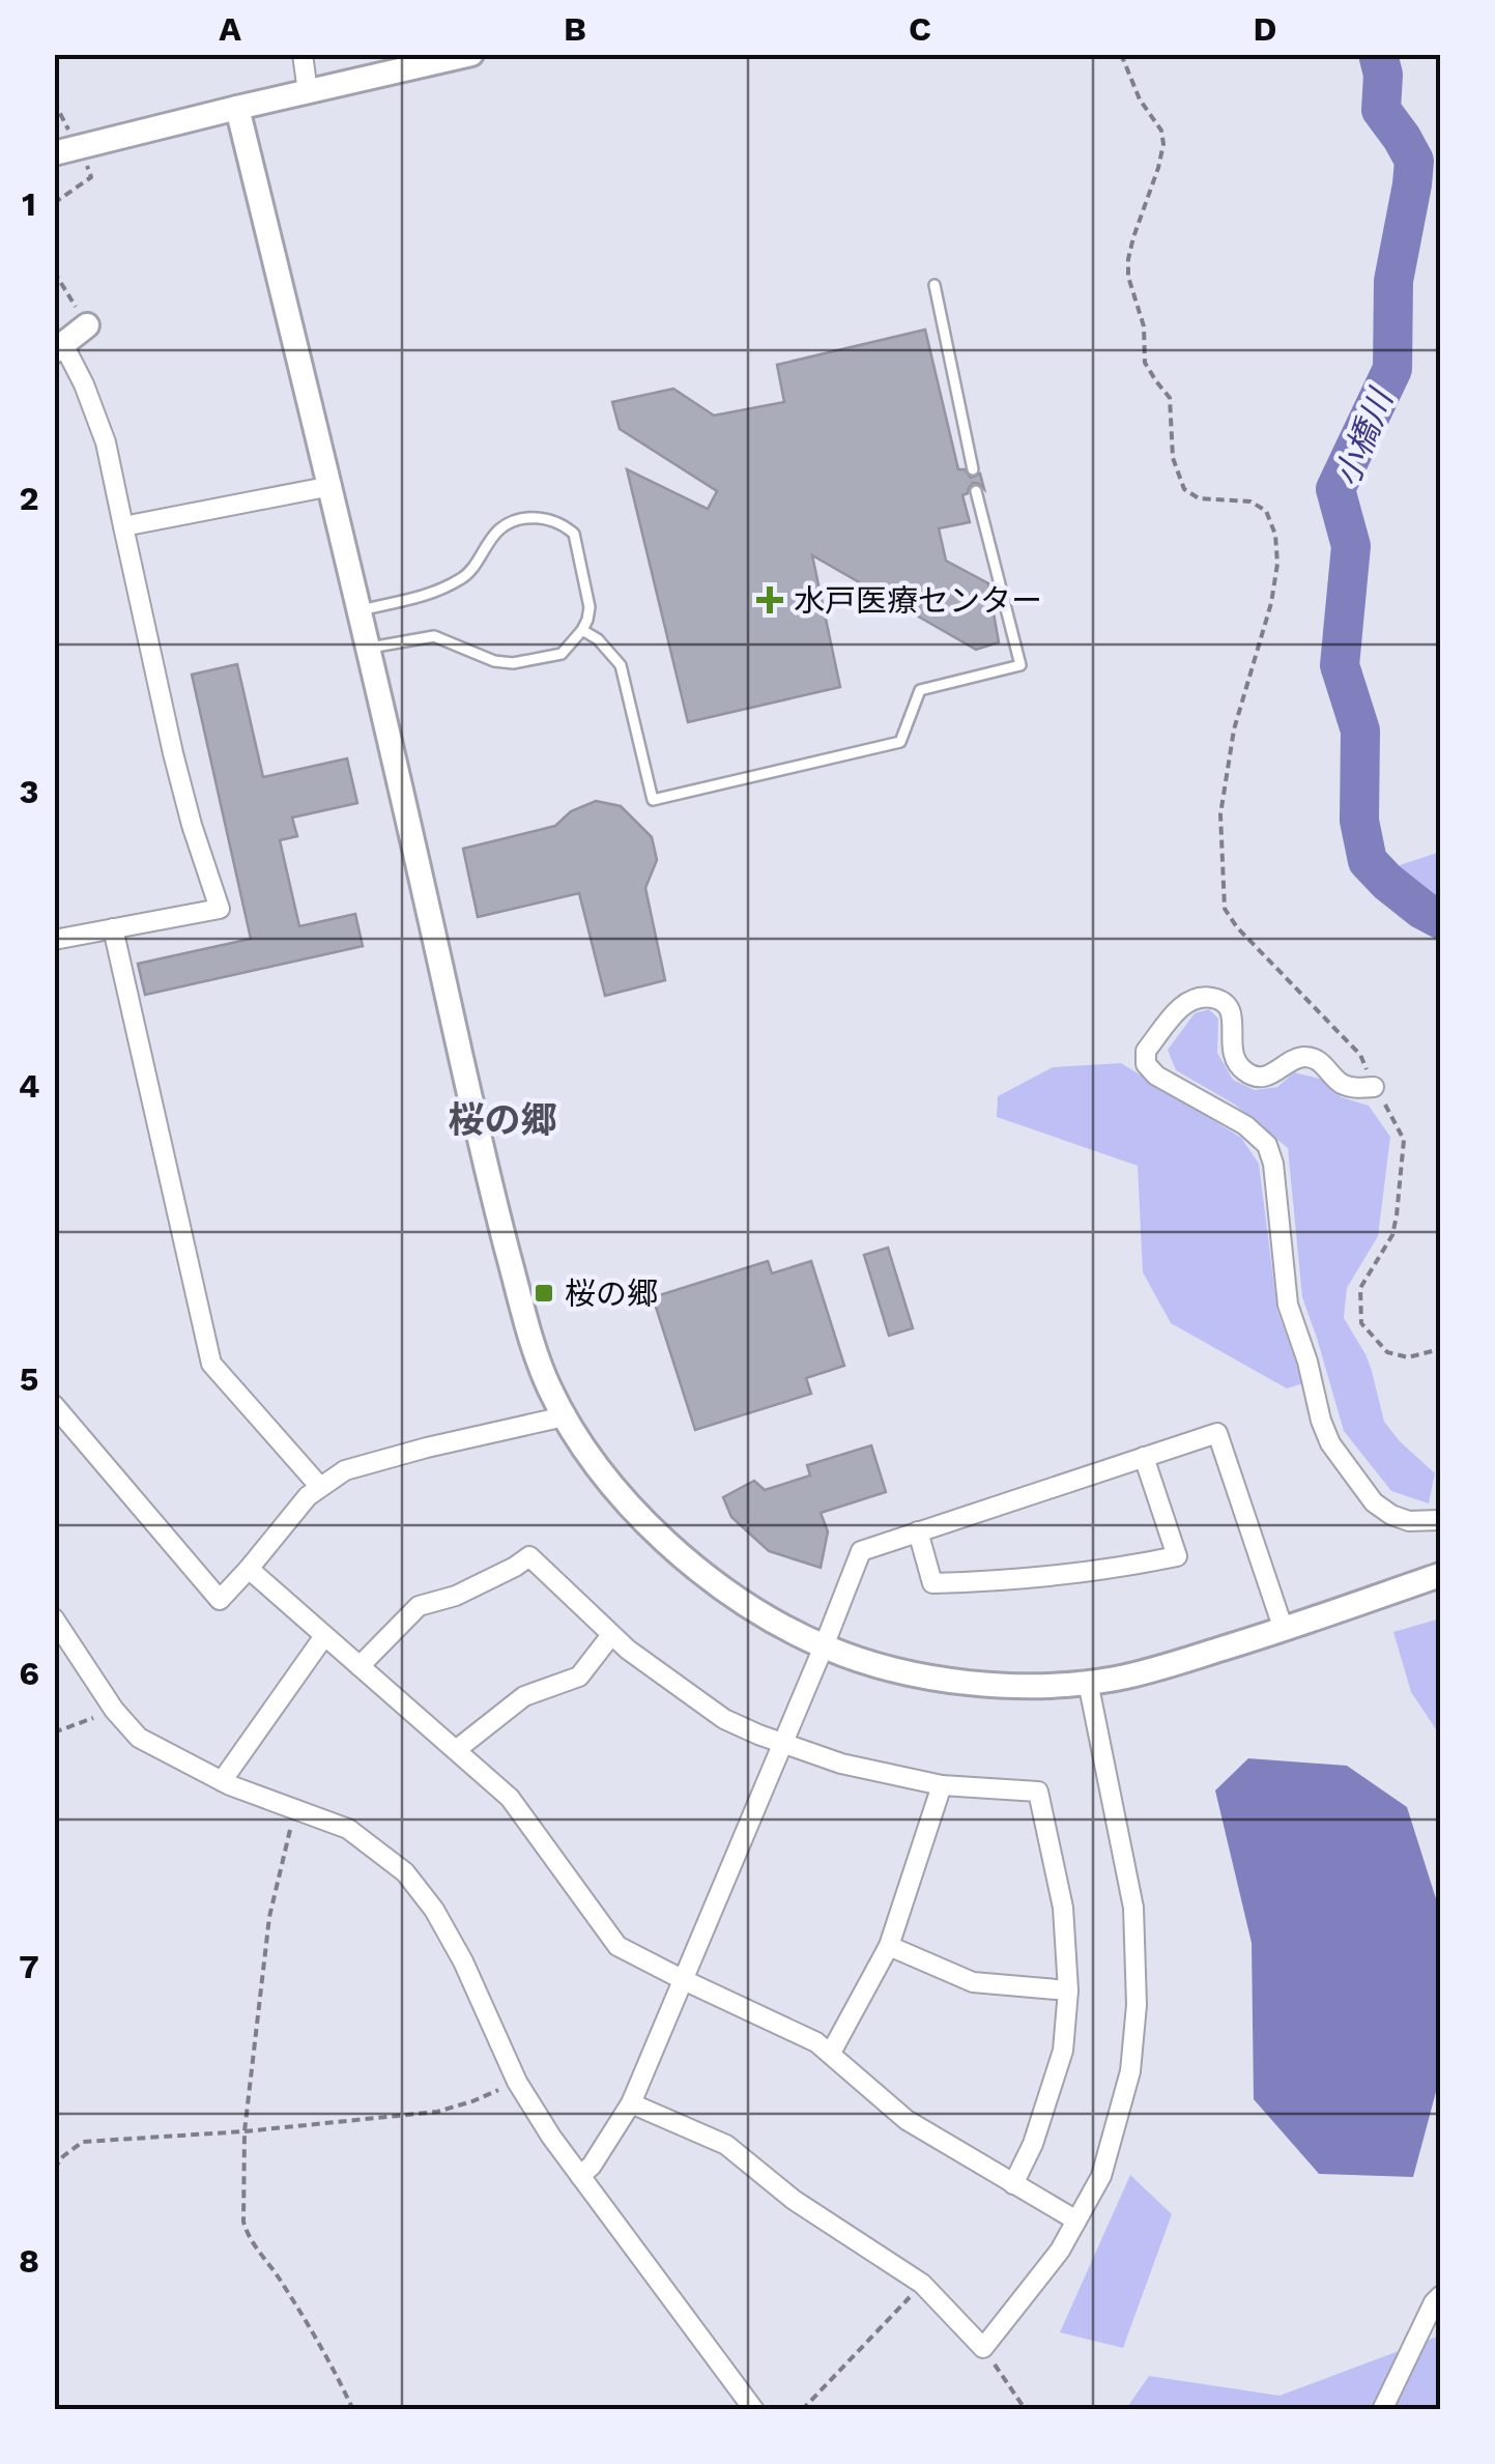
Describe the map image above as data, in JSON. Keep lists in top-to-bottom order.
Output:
{
  "districts": ["桜の郷"],
  "water": ["小橋川"],
  "places": {
    "health": ["水戸医療センター"],
    "transit": ["桜の郷"]
  },
  "grid": {
    "columns": [
      "A",
      "B",
      "C",
      "D"
    ],
    "rows": [
      "1",
      "2",
      "3",
      "4",
      "5",
      "6",
      "7",
      "8"
    ]
  }
}
